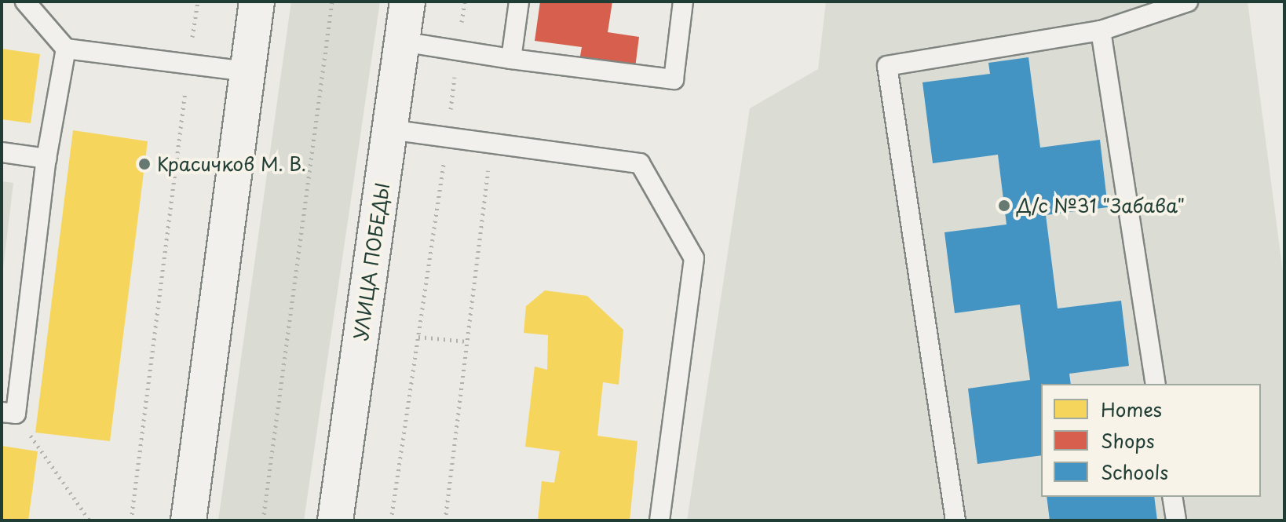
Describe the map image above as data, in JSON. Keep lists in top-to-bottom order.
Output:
{
  "streets": {
    "street": ["УЛИЦА ПОБЕДЫ"]
  },
  "places": ["Красичков М. В.", "Д/с №31 \"Забава\""],
  "legend": ["Homes", "Shops", "Schools"]
}
